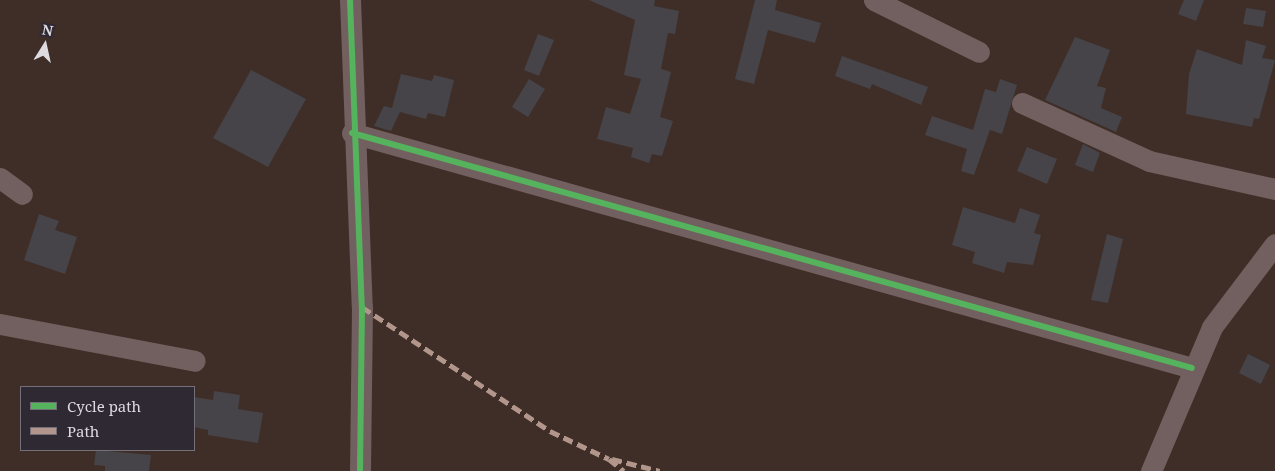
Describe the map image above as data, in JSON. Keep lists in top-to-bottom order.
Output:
{
  "legend": ["Cycle path", "Path"],
  "north": "top"
}
